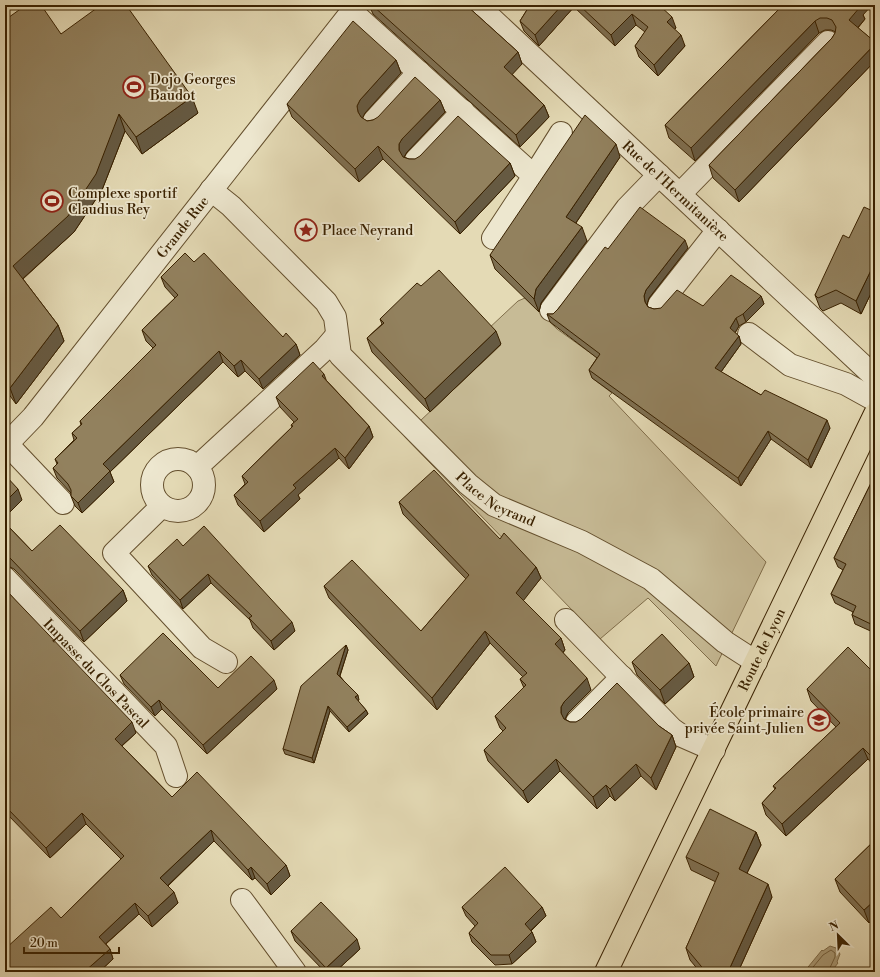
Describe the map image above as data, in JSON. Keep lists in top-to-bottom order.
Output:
{
  "streets": {
    "main road": ["Route de Lyon"],
    "street": [
      "Rue de l'Hermitanière",
      "Grande Rue",
      "Place Neyrand",
      "Impasse du Clos Pascal"
    ]
  },
  "crossings": [
    ["Grande Rue", "Place Neyrand"],
    ["Place Neyrand", "Route de Lyon"]
  ],
  "places": {
    "sports": ["Dojo Georges Baudot", "Complexe sportif Claudius Rey"],
    "place": ["Place Neyrand"],
    "school or university": ["École primaire privée Saint-Julien"]
  },
  "scale_bar": "20 m",
  "north": "top left"
}
